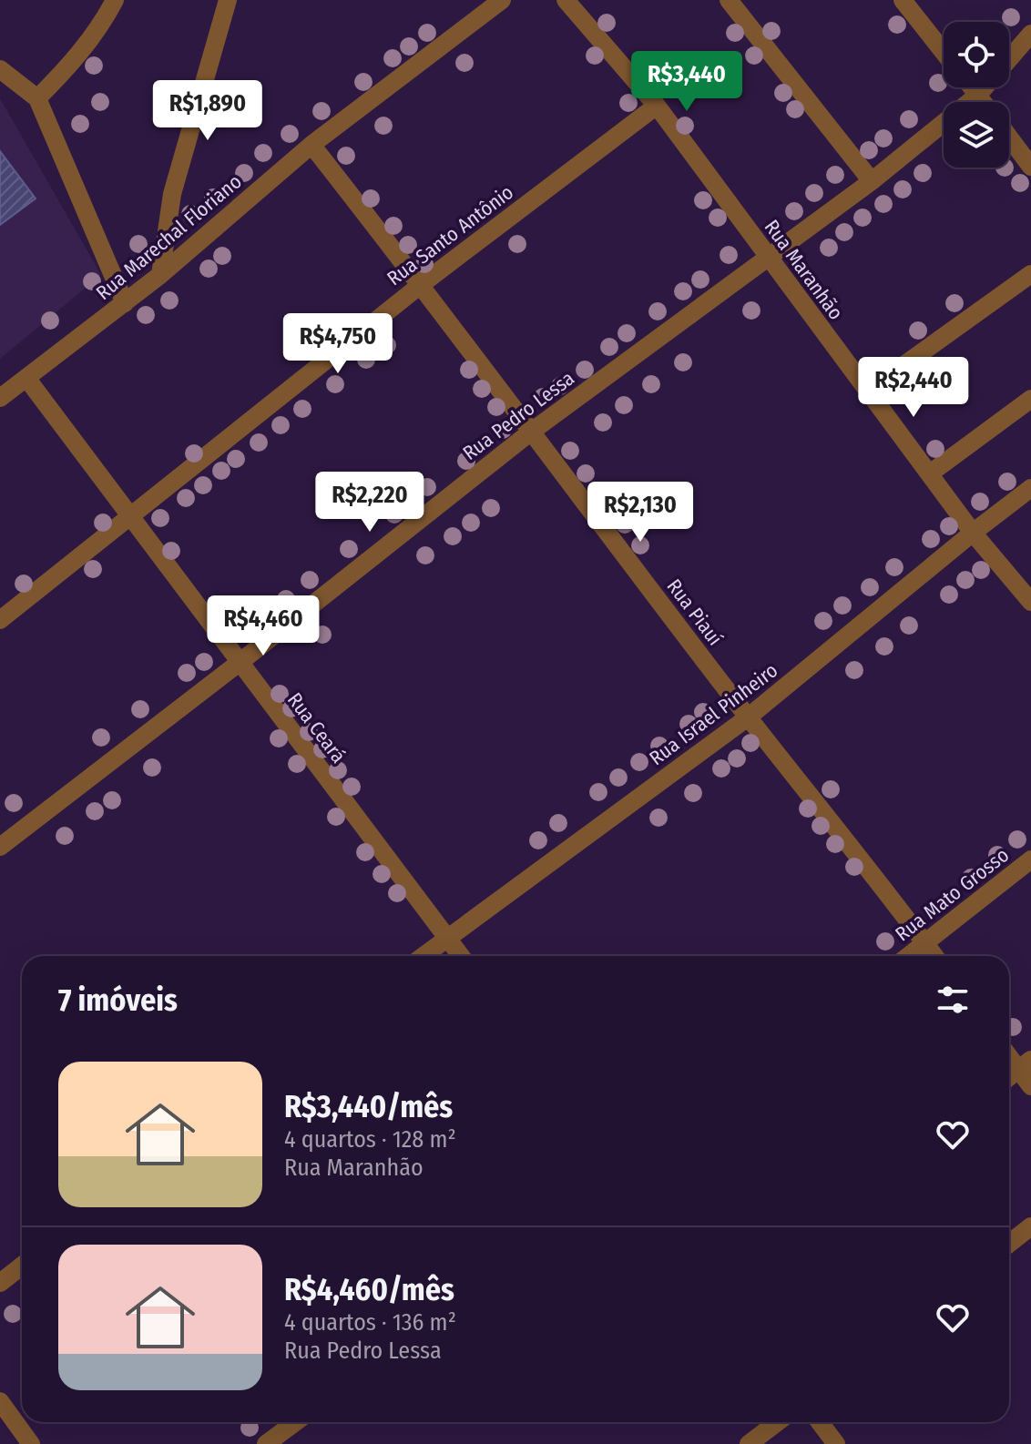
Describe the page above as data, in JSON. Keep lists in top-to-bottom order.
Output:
{
  "streets": {
    "street": [
      "Rua Santo Antônio",
      "Rua Marechal Floriano",
      "Rua Maranhão",
      "Rua Pedro Lessa",
      "Rua Piauí",
      "Rua Israel Pinheiro",
      "Rua Ceará",
      "Rua Mato Grosso"
    ]
  },
  "crossings": [
    ["Rua Santo Antônio", "Rua Maranhão"],
    ["Rua Santo Antônio", "Rua Piauí"],
    ["Rua Santo Antônio", "Rua Ceará"],
    ["Rua Marechal Floriano", "Rua Piauí"],
    ["Rua Marechal Floriano", "Rua Ceará"],
    ["Rua Maranhão", "Rua Pedro Lessa"],
    ["Rua Maranhão", "Rua Israel Pinheiro"],
    ["Rua Pedro Lessa", "Rua Piauí"],
    ["Rua Pedro Lessa", "Rua Ceará"],
    ["Rua Piauí", "Rua Israel Pinheiro"],
    ["Rua Piauí", "Rua Mato Grosso"],
    ["Rua Israel Pinheiro", "Rua Ceará"]
  ],
  "page": {
    "price": [
      "R$3,440",
      "R$1,890",
      "R$4,750",
      "R$2,440",
      "R$2,220",
      "R$2,130",
      "R$4,460"
    ],
    "heading": "7 imóveis",
    "list": [
      {
        "name": "R$3,440/mês",
        "note": "4 quartos · 128 m² · Rua Maranhão"
      },
      {
        "name": "R$4,460/mês",
        "note": "4 quartos · 136 m² · Rua Pedro Lessa"
      }
    ]
  }
}
